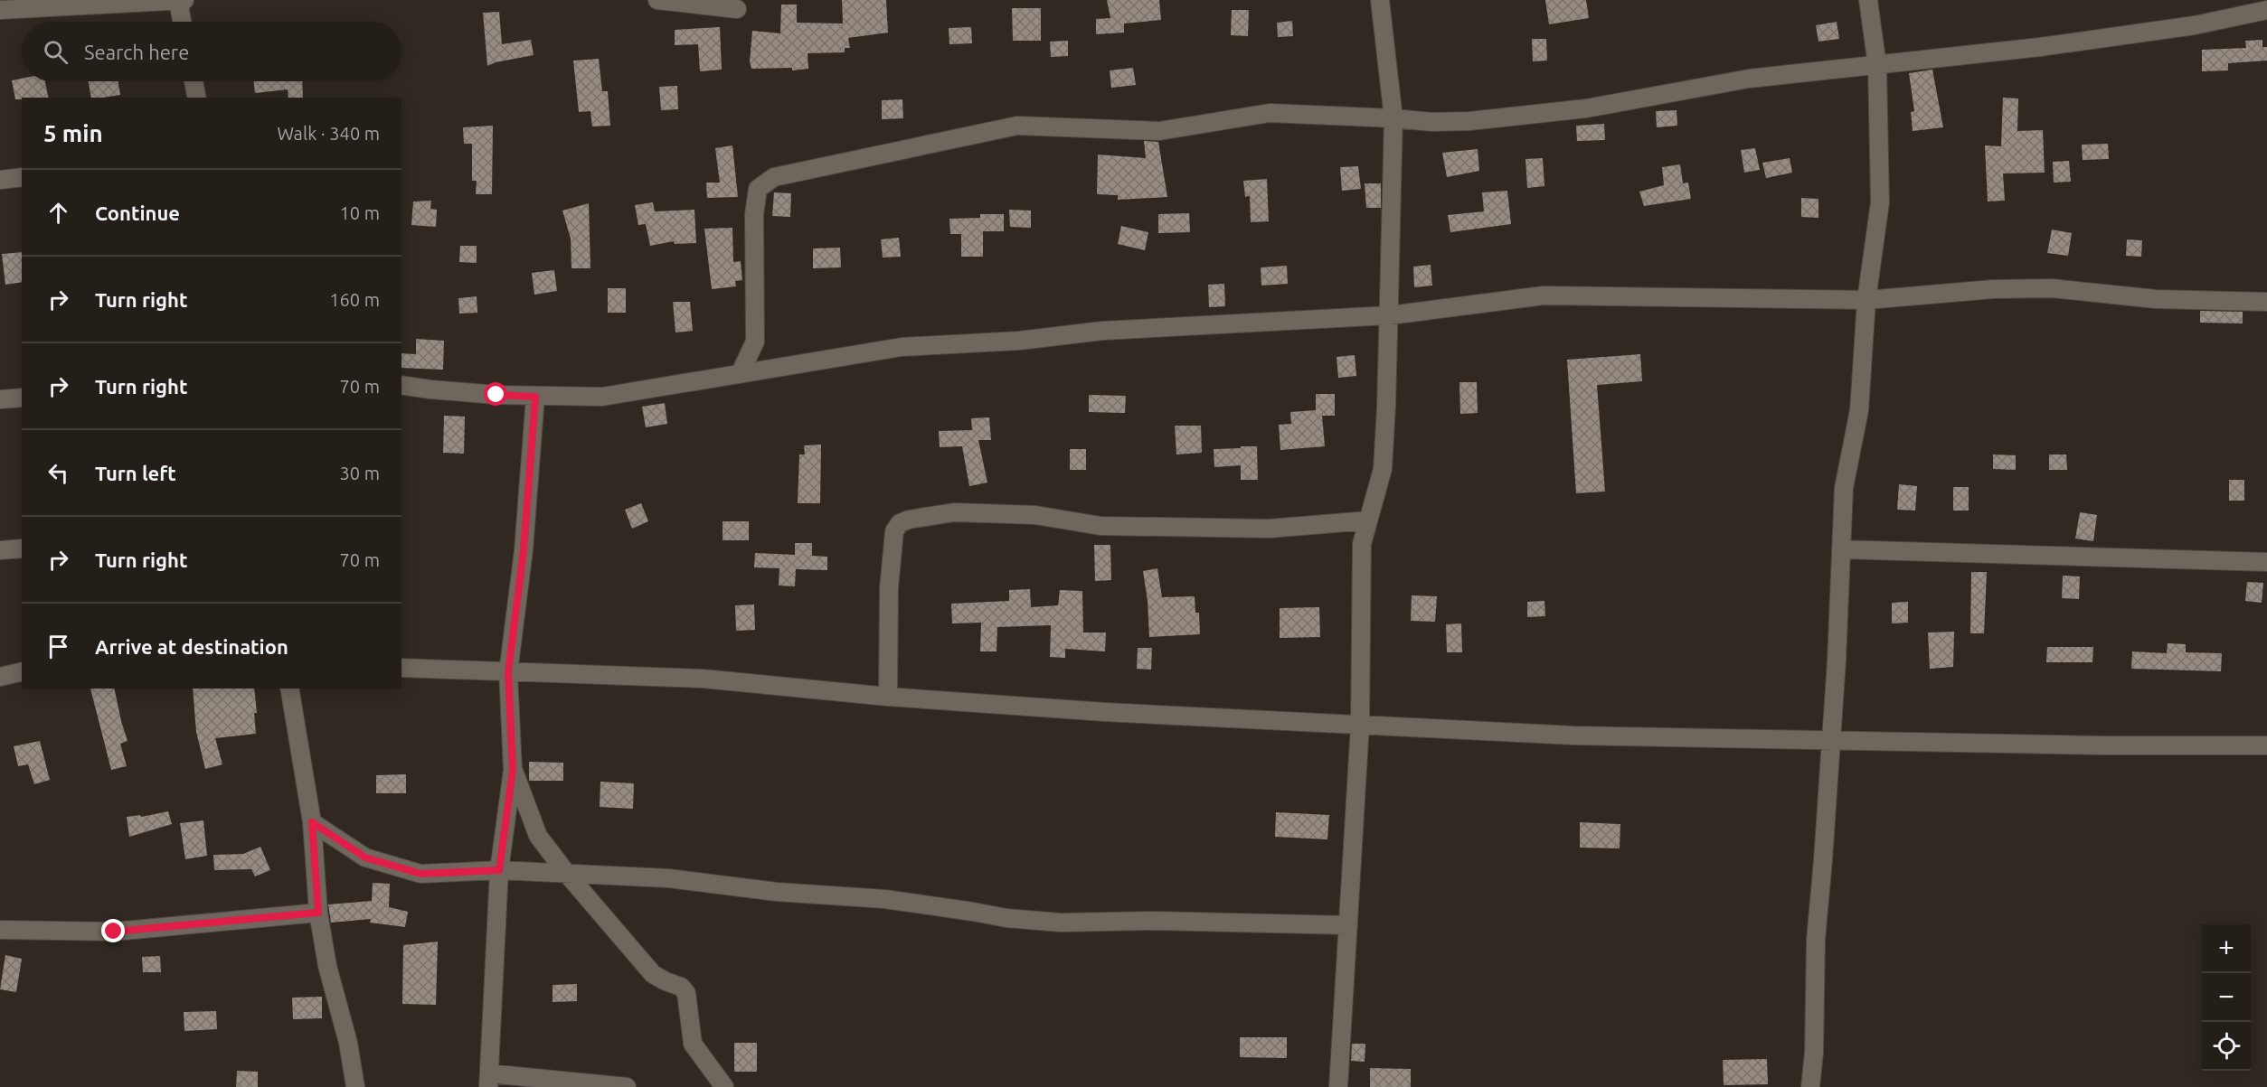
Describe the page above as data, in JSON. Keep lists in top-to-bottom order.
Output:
{
  "page": {
    "search": "Search here",
    "heading": ["5 min", "Walk · 340 m"],
    "list": [
      ["Continue", "10 m"],
      ["Turn right", "160 m"],
      ["Turn right", "70 m"],
      ["Turn left", "30 m"],
      ["Turn right", "70 m"],
      "Arrive at destination"
    ],
    "map_buttons": ["+", "−"]
  }
}
